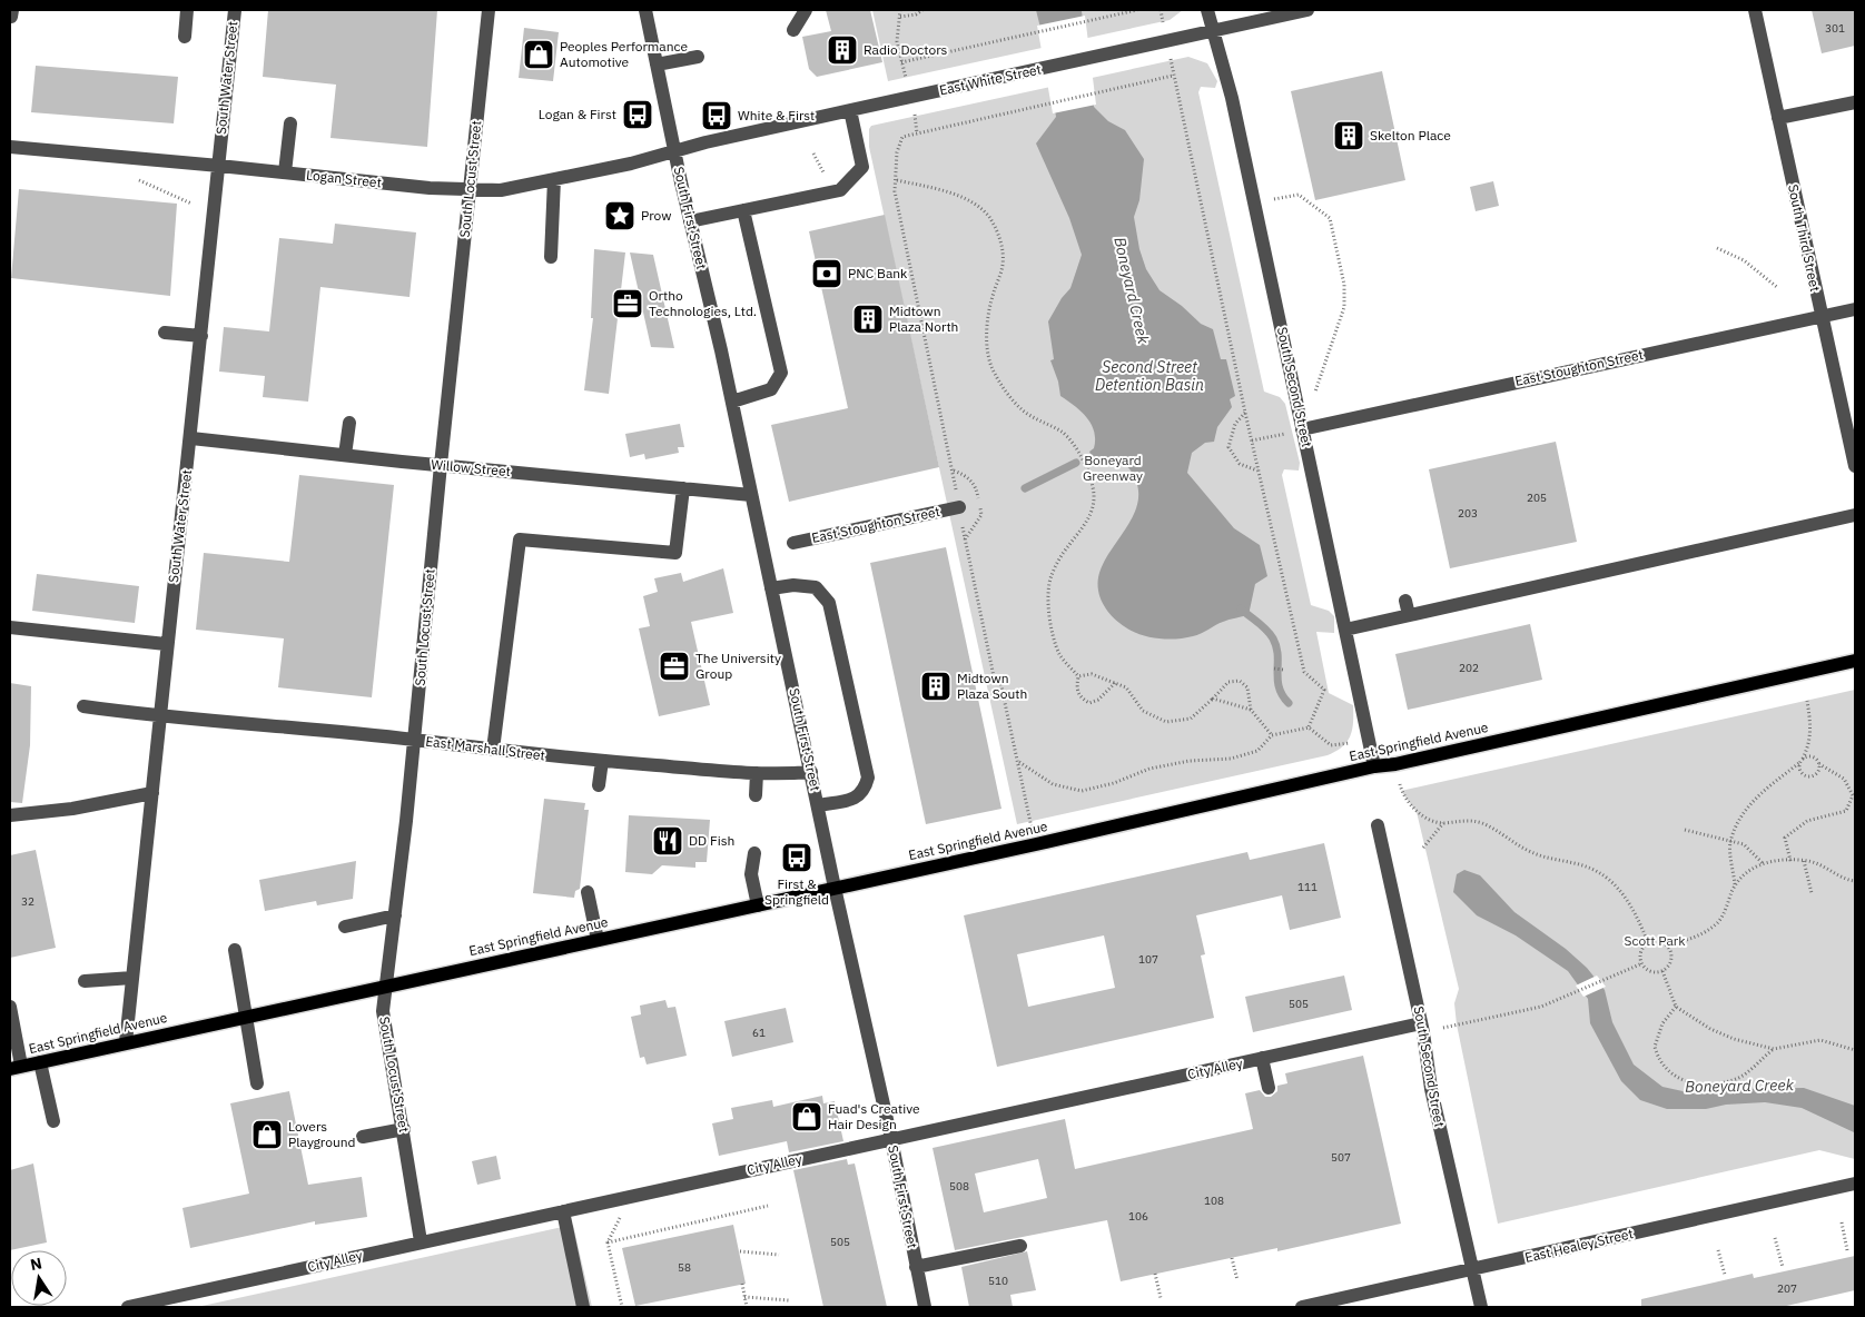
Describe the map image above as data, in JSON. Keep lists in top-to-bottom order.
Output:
{
  "streets": {
    "main road": ["East Springfield Avenue"],
    "street": [
      "South Water Street",
      "East White Street",
      "Logan Street",
      "South Locust Street",
      "South First Street",
      "South Third Street",
      "East Stoughton Street",
      "South Second Street",
      "Willow Street",
      "East Marshall Street",
      "City Alley",
      "East Healey Street"
    ]
  },
  "crossings": [
    ["South Water Street", "Logan Street"],
    ["South Water Street", "Willow Street"],
    ["South Water Street", "East Springfield Avenue"],
    ["South Water Street", "East Marshall Street"],
    ["East White Street", "Logan Street"],
    ["East White Street", "South First Street"],
    ["East White Street", "South Second Street"],
    ["Logan Street", "South Locust Street"],
    ["Logan Street", "South First Street"],
    ["South Locust Street", "Willow Street"],
    ["South Locust Street", "East Springfield Avenue"],
    ["South Locust Street", "East Marshall Street"],
    ["South Locust Street", "City Alley"],
    ["South First Street", "Willow Street"],
    ["South First Street", "East Springfield Avenue"],
    ["South First Street", "East Marshall Street"],
    ["South First Street", "City Alley"],
    ["South Third Street", "East Stoughton Street"],
    ["East Stoughton Street", "South Second Street"],
    ["South Second Street", "East Springfield Avenue"],
    ["South Second Street", "City Alley"],
    ["South Second Street", "East Healey Street"]
  ],
  "water": ["Boneyard Creek", "Second Street Detention Basin"],
  "parks": ["Boneyard Greenway", "Scott Park"],
  "places": {
    "building": [
      "Radio Doctors",
      "Skelton Place",
      "Midtown Plaza North",
      "Midtown Plaza South"
    ],
    "shop": ["Peoples Performance Automotive", "Fuad's Creative Hair Design", "Lovers Playground"],
    "bus stop": ["Logan & First", "White & First", "First & Springfield"],
    "place": ["Prow"],
    "bank": ["PNC Bank"],
    "office": ["Ortho Technologies, Ltd.", "The University Group"],
    "restaurant": ["DD Fish"]
  },
  "house_numbers": [
    "301",
    "205",
    "203",
    "202",
    "111",
    "32",
    "107",
    "505",
    "61",
    "507",
    "508",
    "108",
    "106",
    "505",
    "58",
    "510",
    "207"
  ],
  "north": "top"
}
